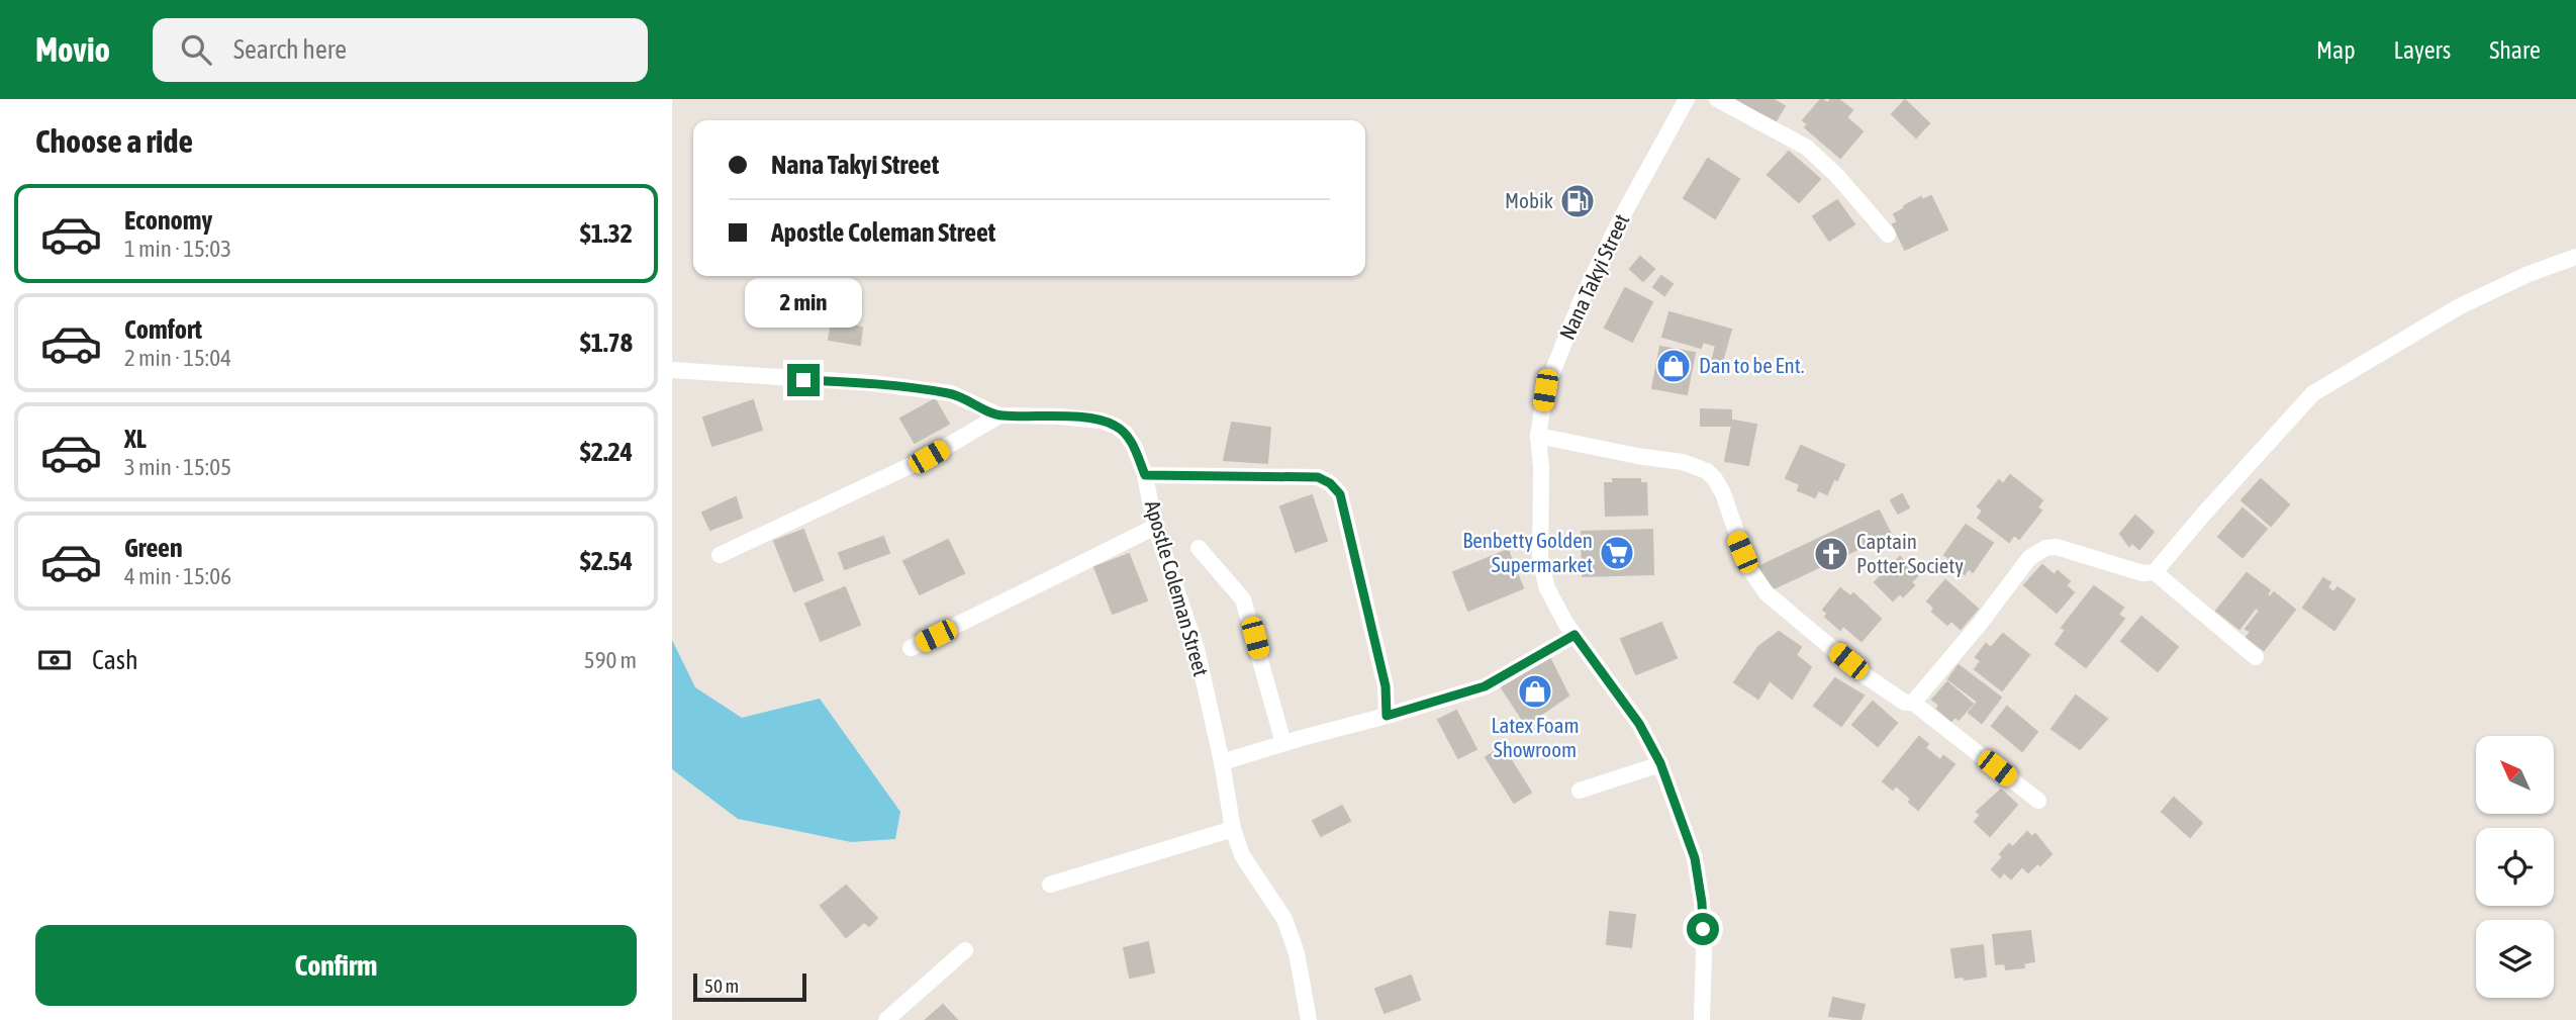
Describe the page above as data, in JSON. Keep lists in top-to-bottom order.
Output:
{
  "streets": {
    "street": ["Nana Takyi Street", "Apostle Coleman Street"]
  },
  "places": {
    "fuel station": ["Mobik"],
    "shop": ["Dan to be Ent.", "Latex Foam Showroom"],
    "supermarket": ["Benbetty Golden Supermarket"],
    "church": ["Captain Potter Society"]
  },
  "scale_bar": "50 m",
  "north": "top left",
  "page": {
    "header": "Movio",
    "search": "Search here",
    "nav": ["Map", "Layers", "Share"],
    "heading": "Choose a ride",
    "banner": ["Nana Takyi Street", "Apostle Coleman Street"],
    "list": [
      {
        "name": "Economy",
        "note": "1 min · 15:03",
        "value": "$1.32"
      },
      {
        "name": "Comfort",
        "note": "2 min · 15:04",
        "value": "$1.78"
      },
      {
        "name": "XL",
        "note": "3 min · 15:05",
        "value": "$2.24"
      },
      {
        "name": "Green",
        "note": "4 min · 15:06",
        "value": "$2.54"
      }
    ],
    "bubble": "2 min",
    "pay": ["Cash", "590 m"],
    "buttons": "Confirm",
    "scale": "50 m"
  }
}
